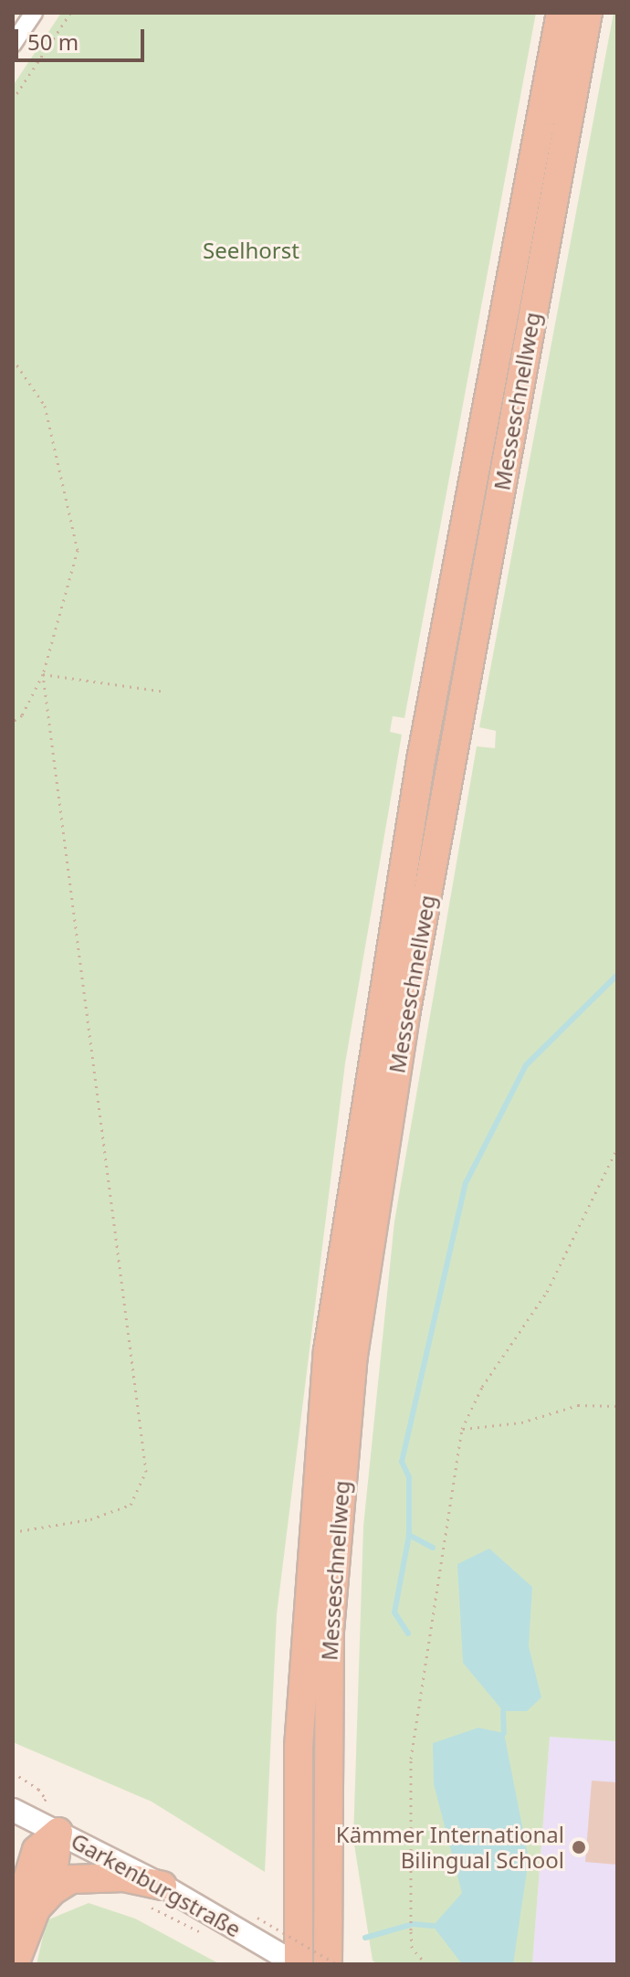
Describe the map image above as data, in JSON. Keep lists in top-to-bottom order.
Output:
{
  "streets": {
    "highway": ["Messeschnellweg"],
    "main road": ["Garkenburgstraße"]
  },
  "crossings": [
    ["Messeschnellweg", "Garkenburgstraße"]
  ],
  "parks": ["Seelhorst"],
  "places": ["Kämmer International Bilingual School"],
  "scale_bar": "50 m"
}
